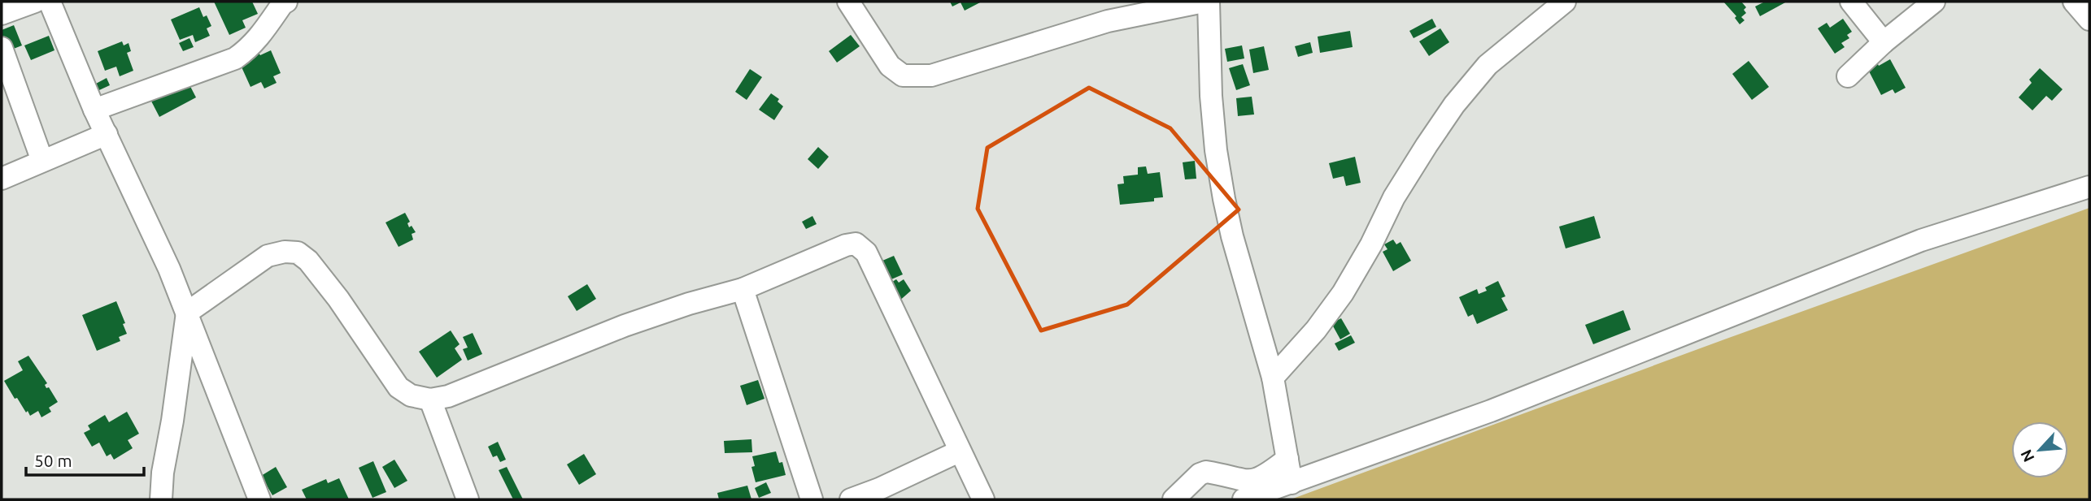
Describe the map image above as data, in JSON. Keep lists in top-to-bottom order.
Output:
{
  "scale_bar": "50 m",
  "north": "bottom left"
}
